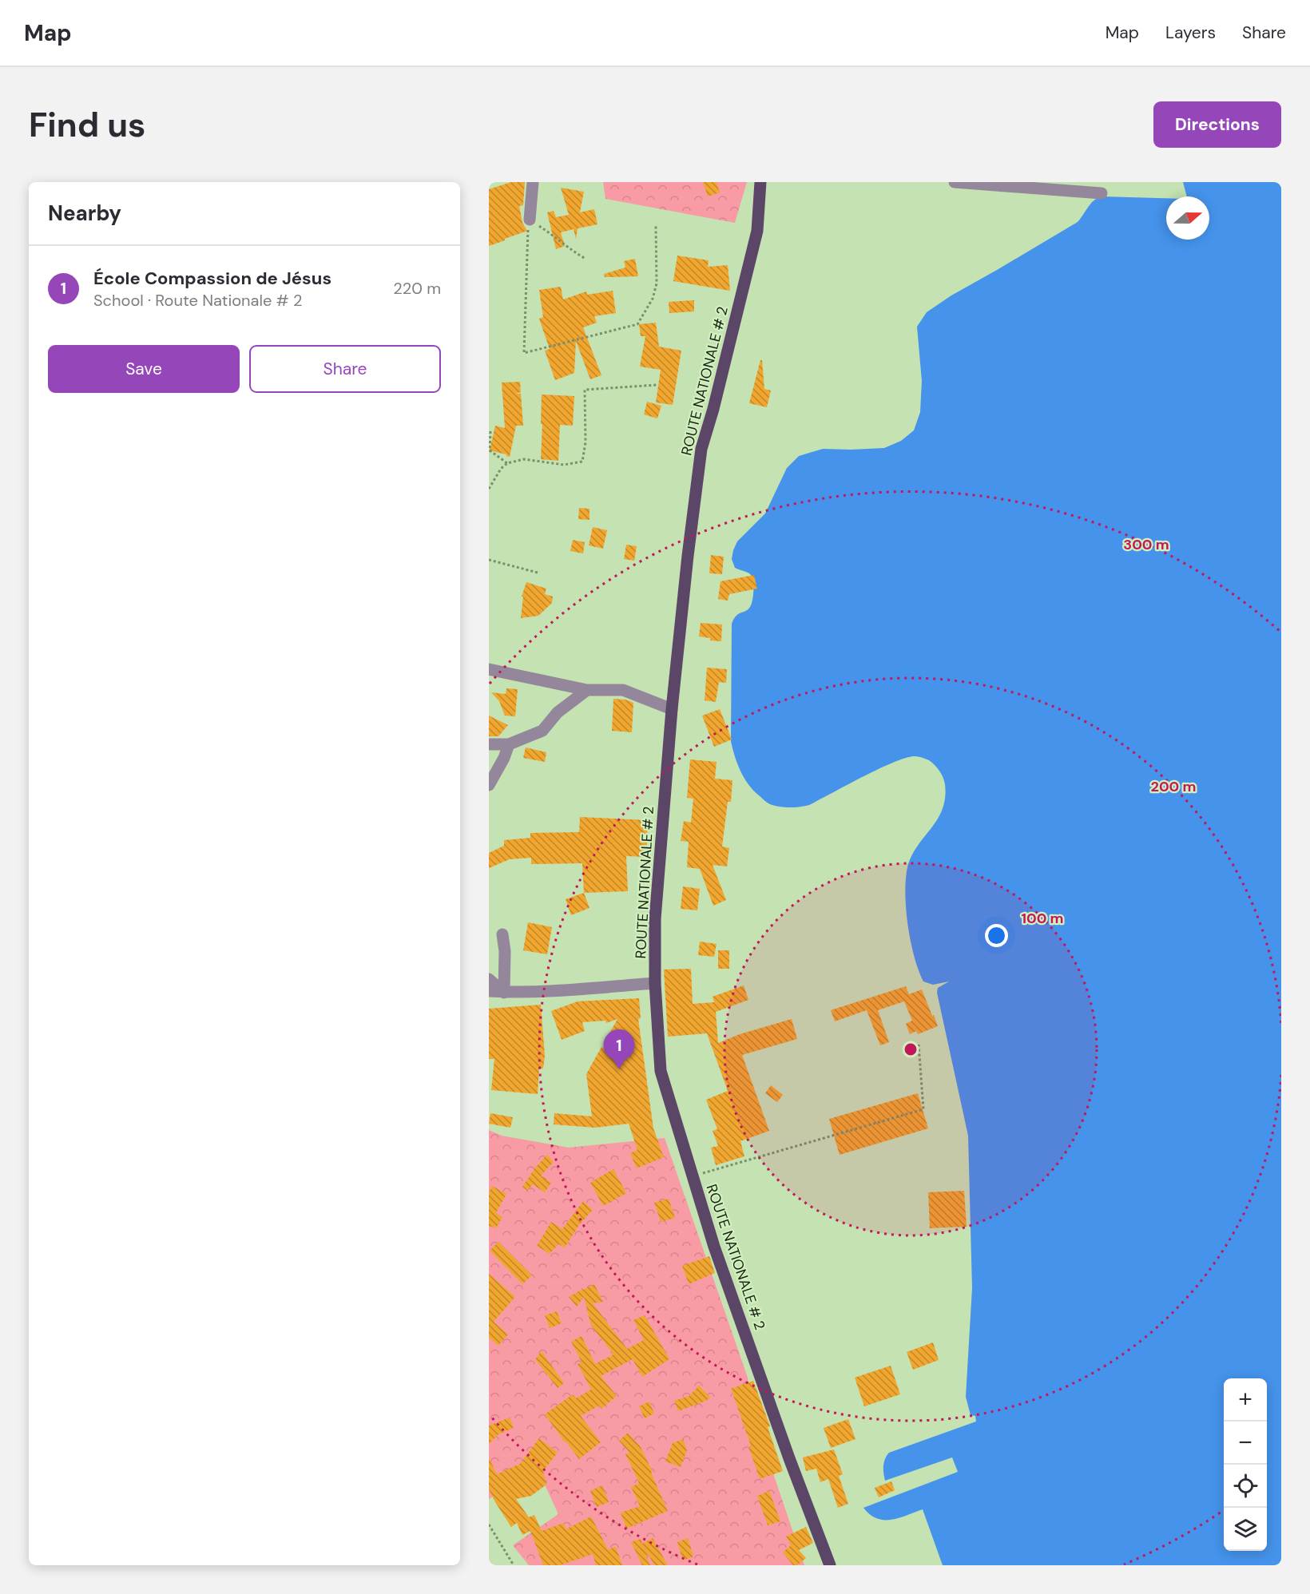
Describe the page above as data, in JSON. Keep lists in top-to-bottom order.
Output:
{
  "streets": {
    "main road": ["ROUTE NATIONALE # 2"]
  },
  "north": "right",
  "page": {
    "header": "Map",
    "nav": ["Map", "Layers", "Share"],
    "buttons": [
      "Directions",
      ["Save", "Share"]
    ],
    "title": "Find us",
    "heading": "Nearby",
    "list": [
      {
        "mark": "1",
        "name": "École Compassion de Jésus",
        "note": "School · Route Nationale # 2",
        "value": "220 m"
      }
    ],
    "pins": "1",
    "map_buttons": ["+", "−"]
  },
  "rings": ["300 m", "200 m", "100 m"]
}
